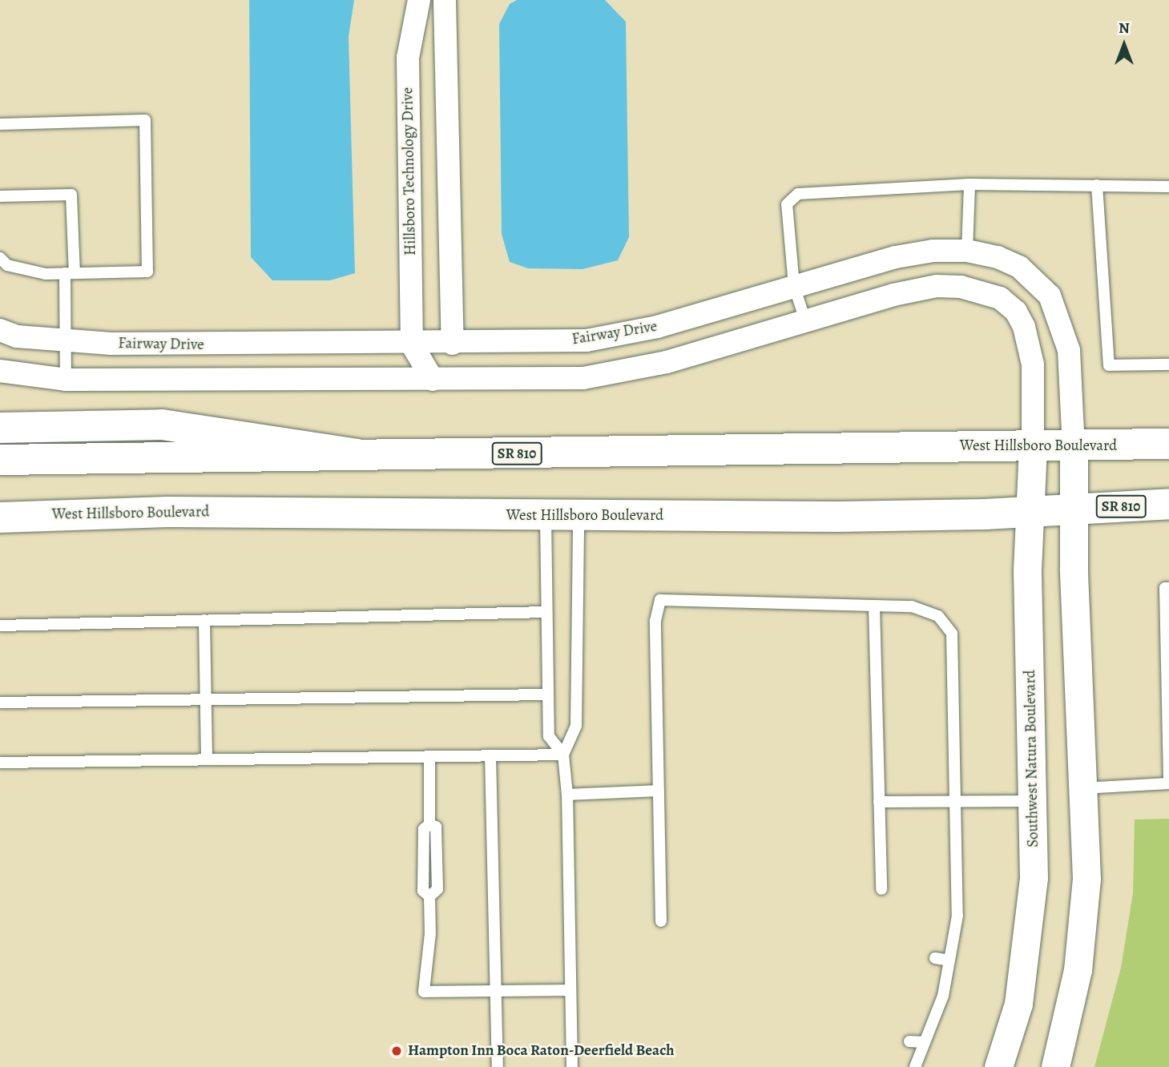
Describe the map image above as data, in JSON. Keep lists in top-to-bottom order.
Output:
{
  "streets": {
    "main road": ["West Hillsboro Boulevard", "SR 810"],
    "street": ["Hillsboro Technology Drive", "Fairway Drive", "Southwest Natura Boulevard"]
  },
  "crossings": [
    ["Hillsboro Technology Drive", "Fairway Drive"],
    ["Fairway Drive", "West Hillsboro Boulevard"],
    ["West Hillsboro Boulevard", "Southwest Natura Boulevard"]
  ],
  "places": ["Hampton Inn Boca Raton-Deerfield Beach"],
  "north": "top"
}
